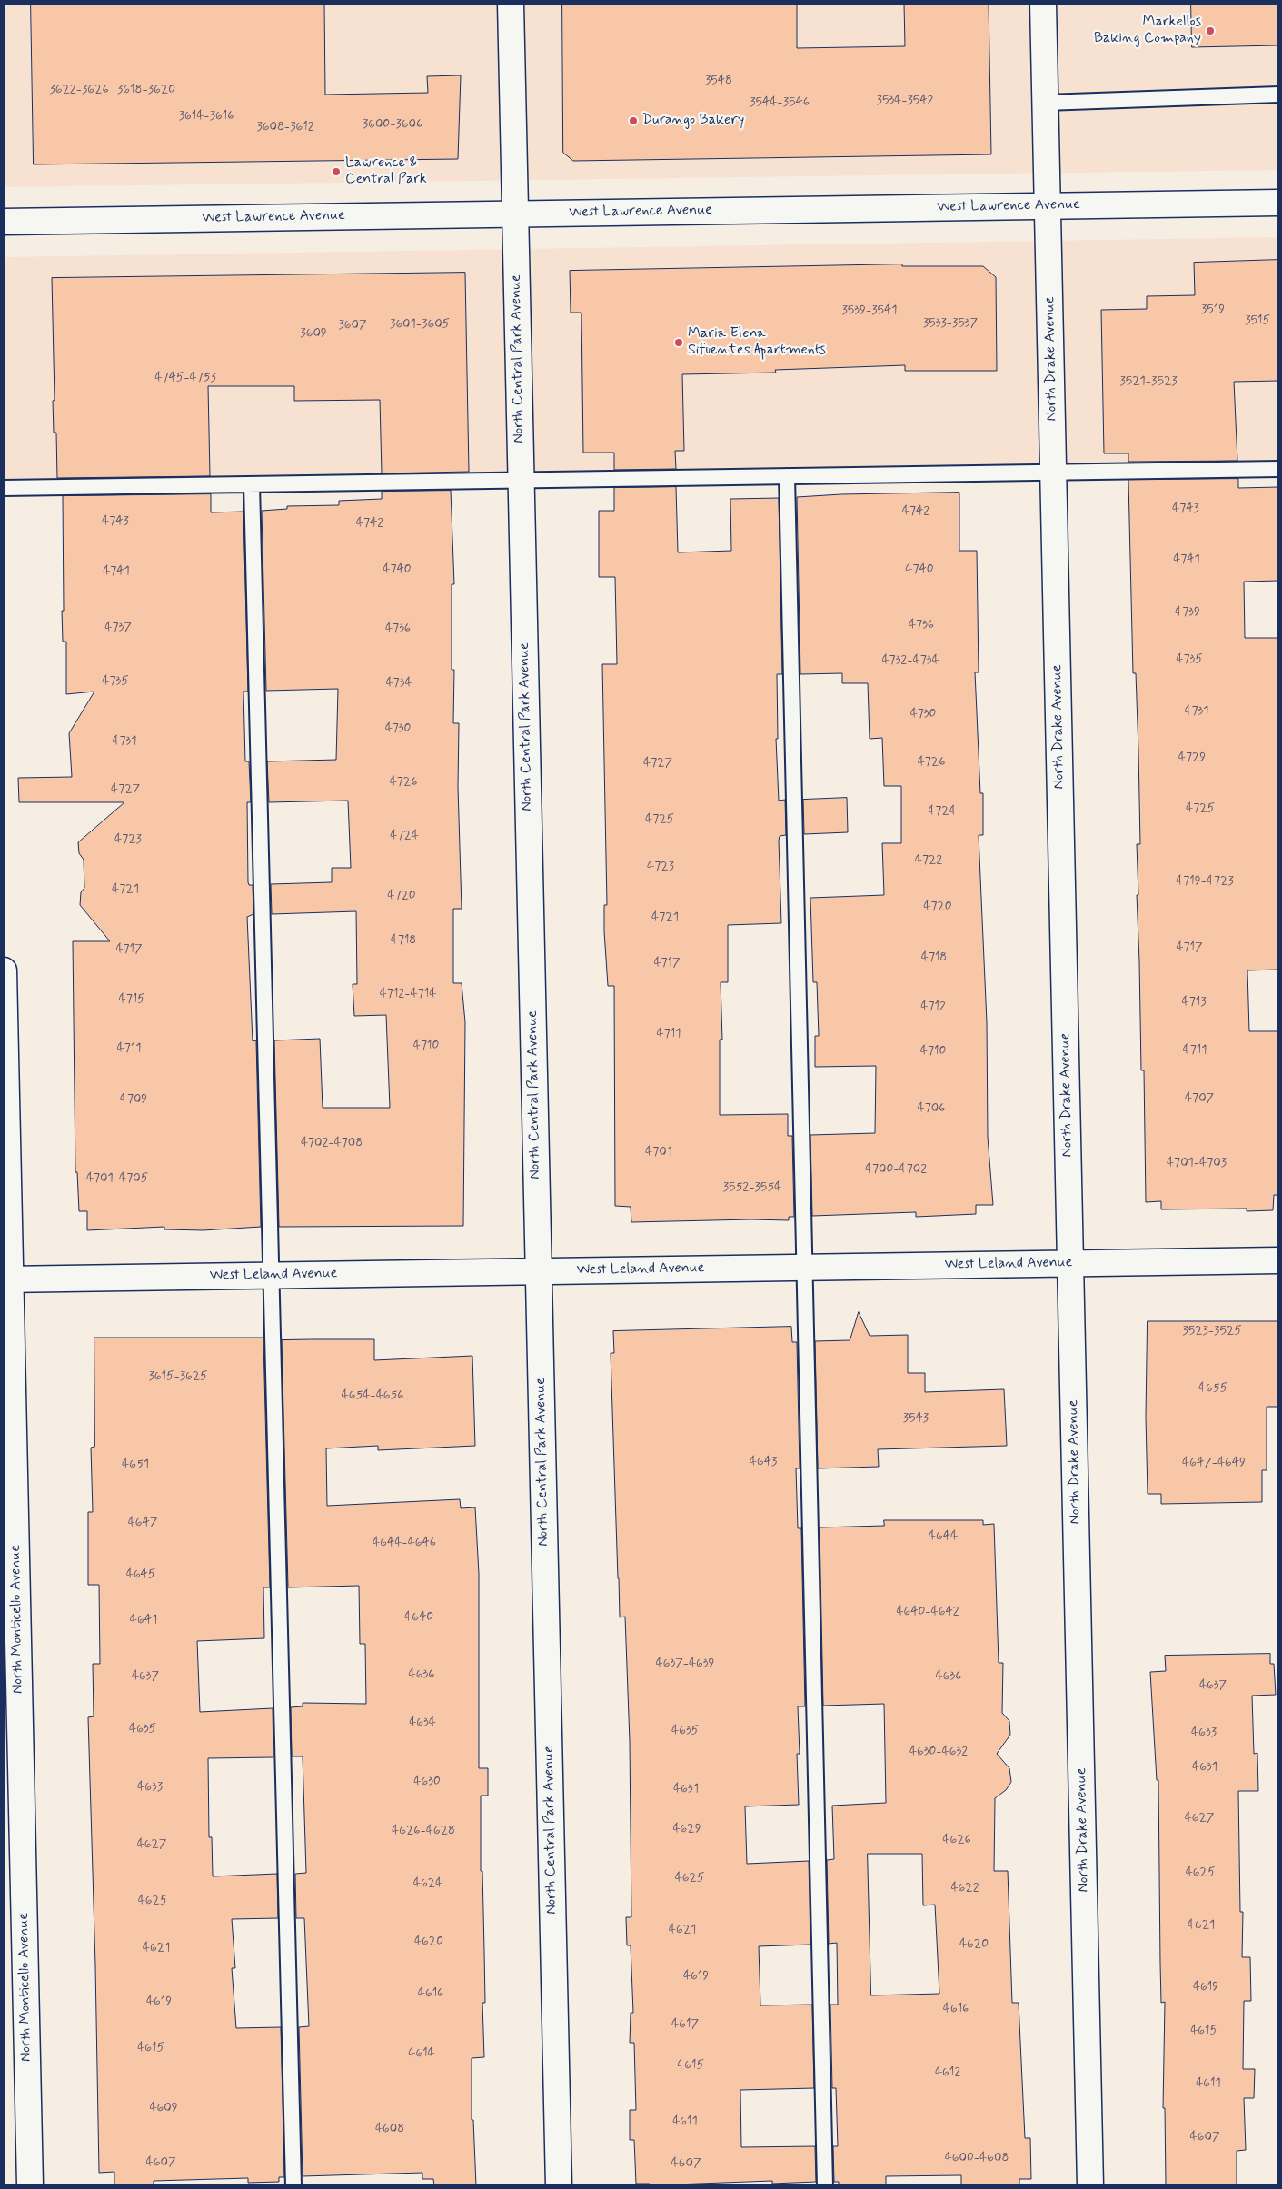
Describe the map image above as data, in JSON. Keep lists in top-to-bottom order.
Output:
{
  "streets": {
    "street": [
      "West Lawrence Avenue",
      "North Central Park Avenue",
      "North Drake Avenue",
      "West Leland Avenue",
      "North Monticello Avenue"
    ]
  },
  "crossings": [
    ["West Lawrence Avenue", "North Central Park Avenue"],
    ["West Lawrence Avenue", "North Drake Avenue"],
    ["North Central Park Avenue", "West Leland Avenue"],
    ["North Drake Avenue", "West Leland Avenue"],
    ["West Leland Avenue", "North Monticello Avenue"]
  ],
  "places": [
    "Markellos Baking Company",
    "Durango Bakery",
    "Lawrence & Central Park",
    "Maria Elena Sifuentes Apartments"
  ],
  "house_numbers": [
    "3548",
    "3622-3626",
    "3618-3620",
    "3534-3542",
    "3544-3546",
    "3614-3616",
    "3600-3606",
    "3608-3612",
    "3519",
    "3539-3541",
    "3515",
    "3533-3537",
    "3601-3605",
    "3607",
    "3609",
    "4745-4753",
    "3521-3523",
    "4743",
    "4742",
    "4743",
    "4742",
    "4741",
    "4740",
    "4740",
    "4741",
    "4739",
    "4736",
    "4737",
    "4736",
    "4735",
    "4732-4734",
    "4735",
    "4734",
    "4731",
    "4730",
    "4730",
    "4731",
    "4729",
    "4726",
    "4727",
    "4726",
    "4727",
    "4725",
    "4724",
    "4725",
    "4724",
    "4723",
    "4722",
    "4723",
    "4719-4723",
    "4721",
    "4720",
    "4720",
    "4721",
    "4718",
    "4717",
    "4717",
    "4718",
    "4717",
    "4712-4714",
    "4715",
    "4713",
    "4712",
    "4711",
    "4710",
    "4711",
    "4711",
    "4710",
    "4707",
    "4709",
    "4706",
    "4702-4708",
    "4701",
    "4701-4703",
    "4700-4702",
    "4701-4705",
    "3552-3554",
    "3523-3525",
    "3615-3625",
    "4655",
    "4654-4656",
    "3543",
    "4643",
    "4647-4649",
    "4651",
    "4647",
    "4644",
    "4644-4646",
    "4645",
    "4640-4642",
    "4640",
    "4641",
    "4637-4639",
    "4636",
    "4637",
    "4636",
    "4637",
    "4634",
    "4635",
    "4635",
    "4633",
    "4630-4632",
    "4631",
    "4630",
    "4633",
    "4631",
    "4627",
    "4629",
    "4626-4628",
    "4626",
    "4627",
    "4625",
    "4625",
    "4624",
    "4622",
    "4625",
    "4621",
    "4621",
    "4620",
    "4620",
    "4621",
    "4619",
    "4619",
    "4616",
    "4619",
    "4616",
    "4617",
    "4615",
    "4615",
    "4614",
    "4615",
    "4612",
    "4611",
    "4609",
    "4611",
    "4608",
    "4607",
    "4600-4608",
    "4607",
    "4607"
  ]
}
